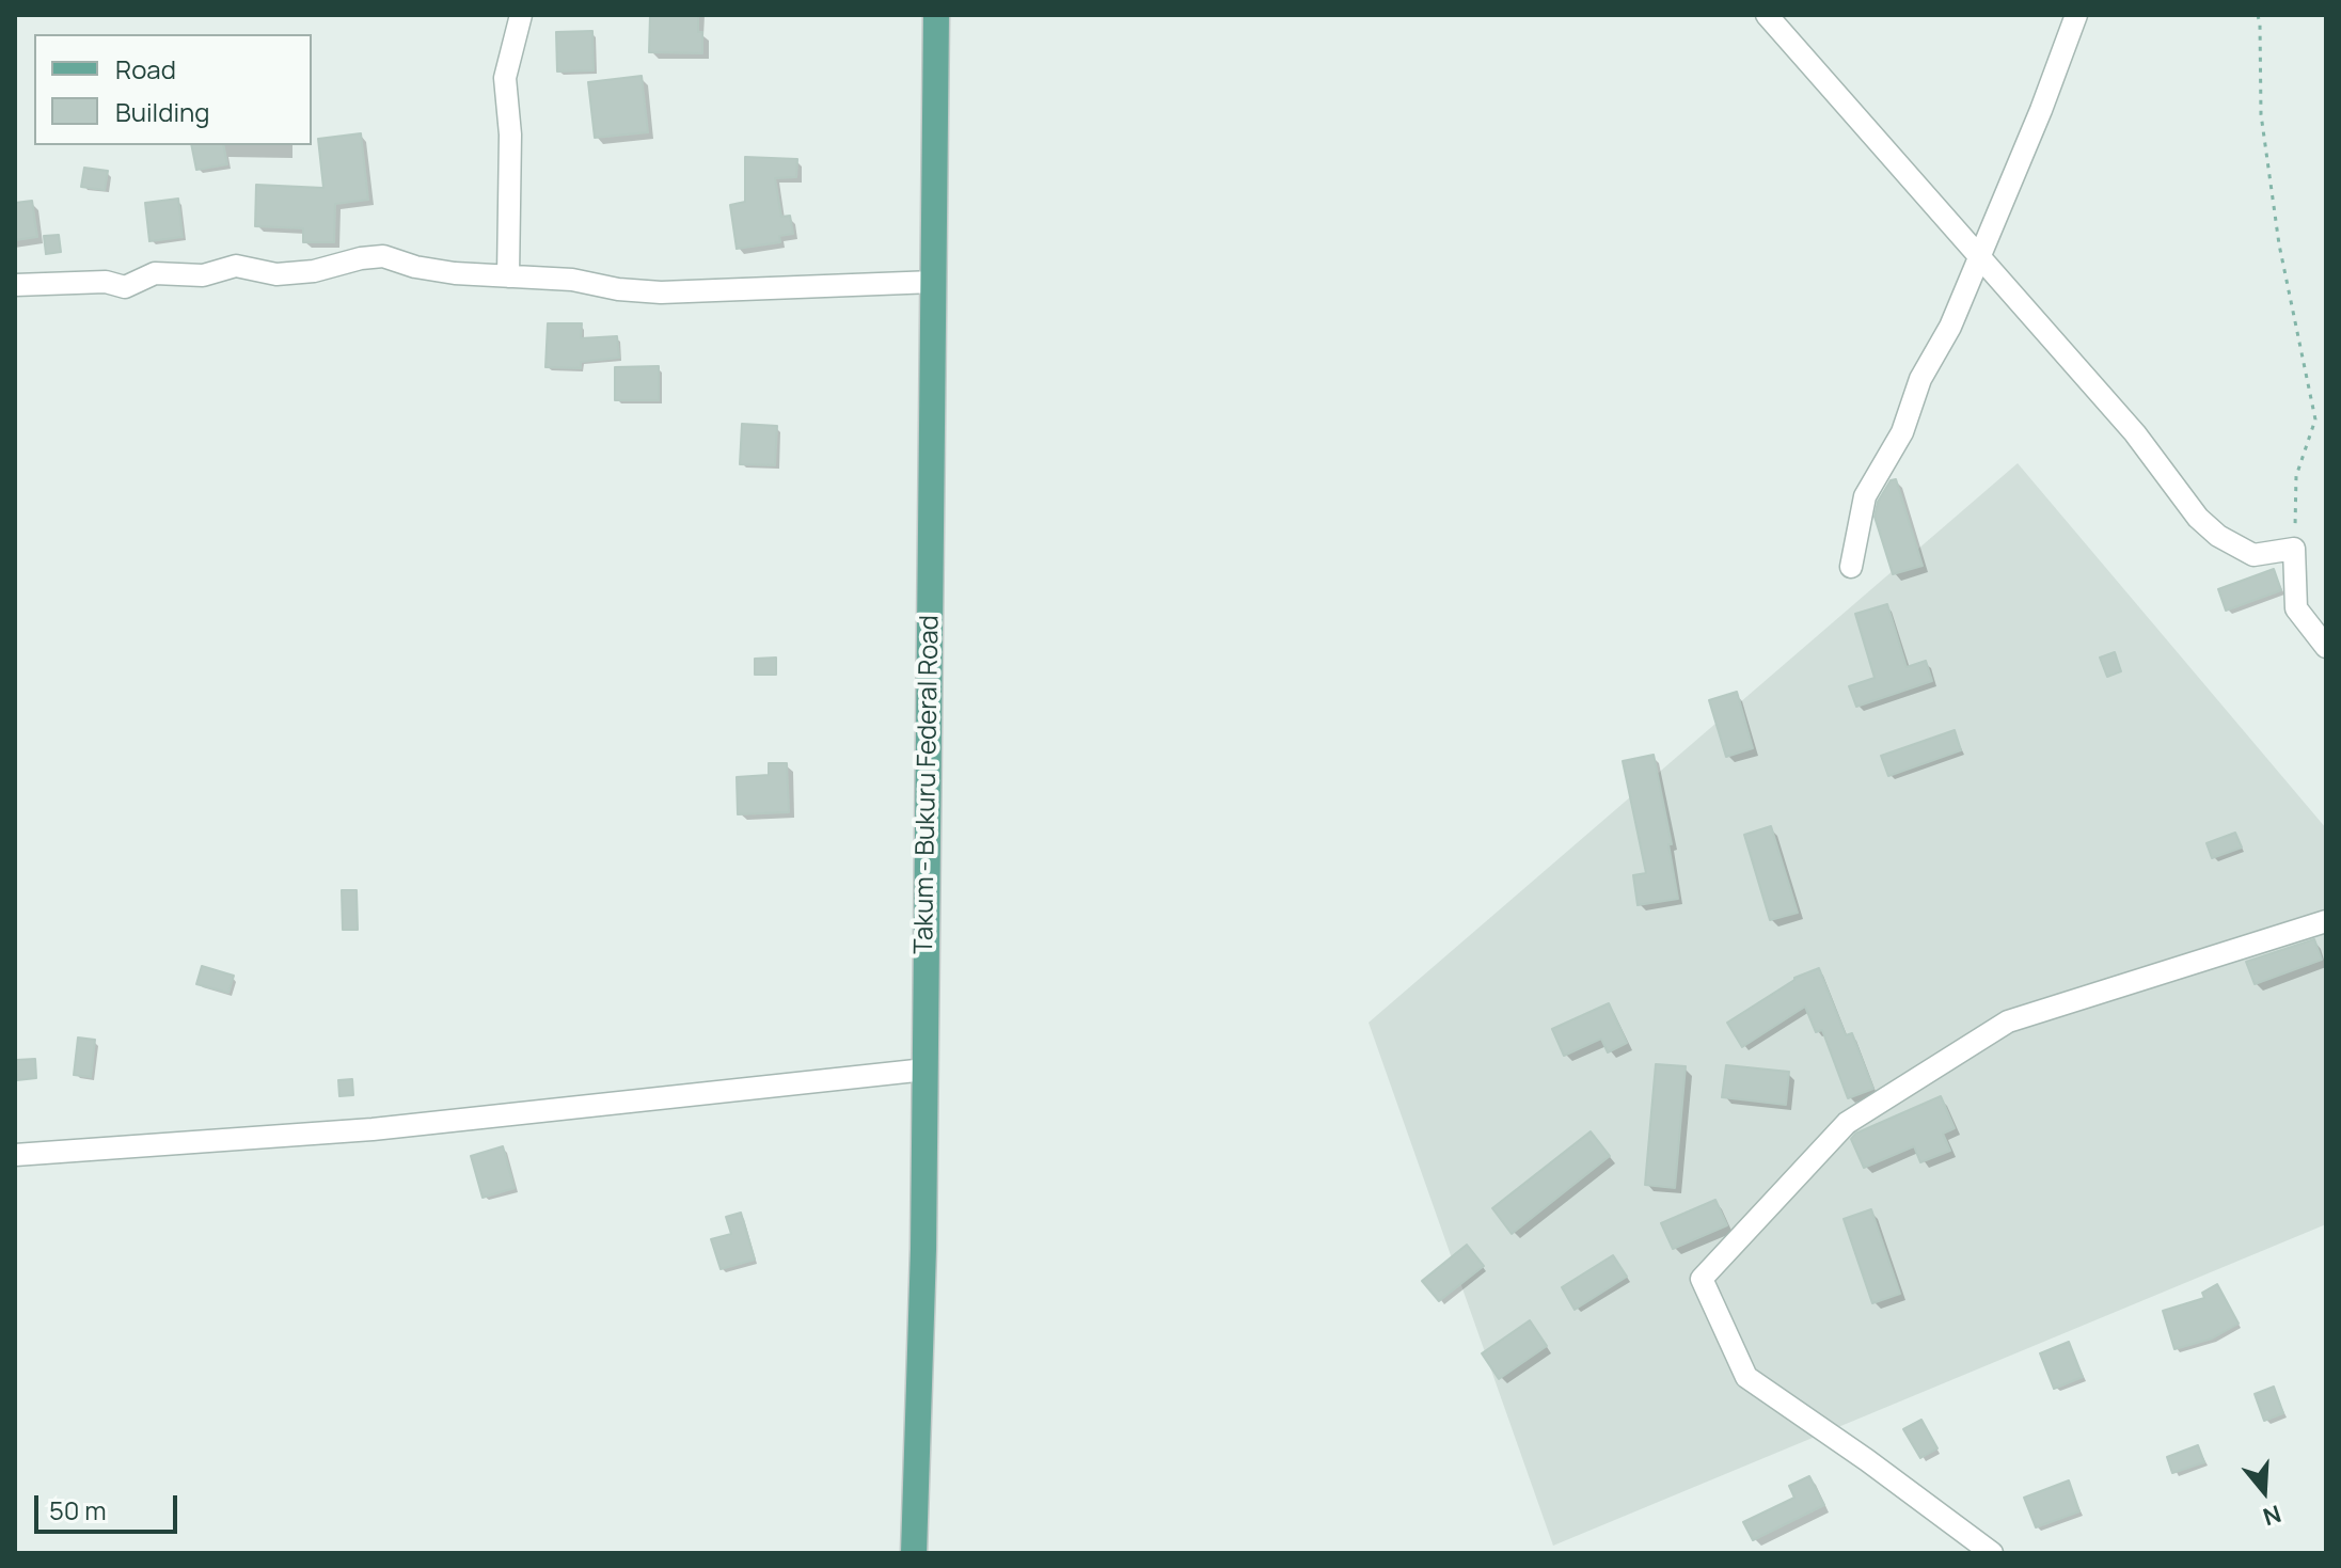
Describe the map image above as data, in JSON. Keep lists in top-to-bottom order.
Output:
{
  "streets": {
    "main road": ["Takum - Bukuru Federal Road"]
  },
  "legend": ["Road", "Building"],
  "scale_bar": "50 m",
  "north": "bottom"
}
